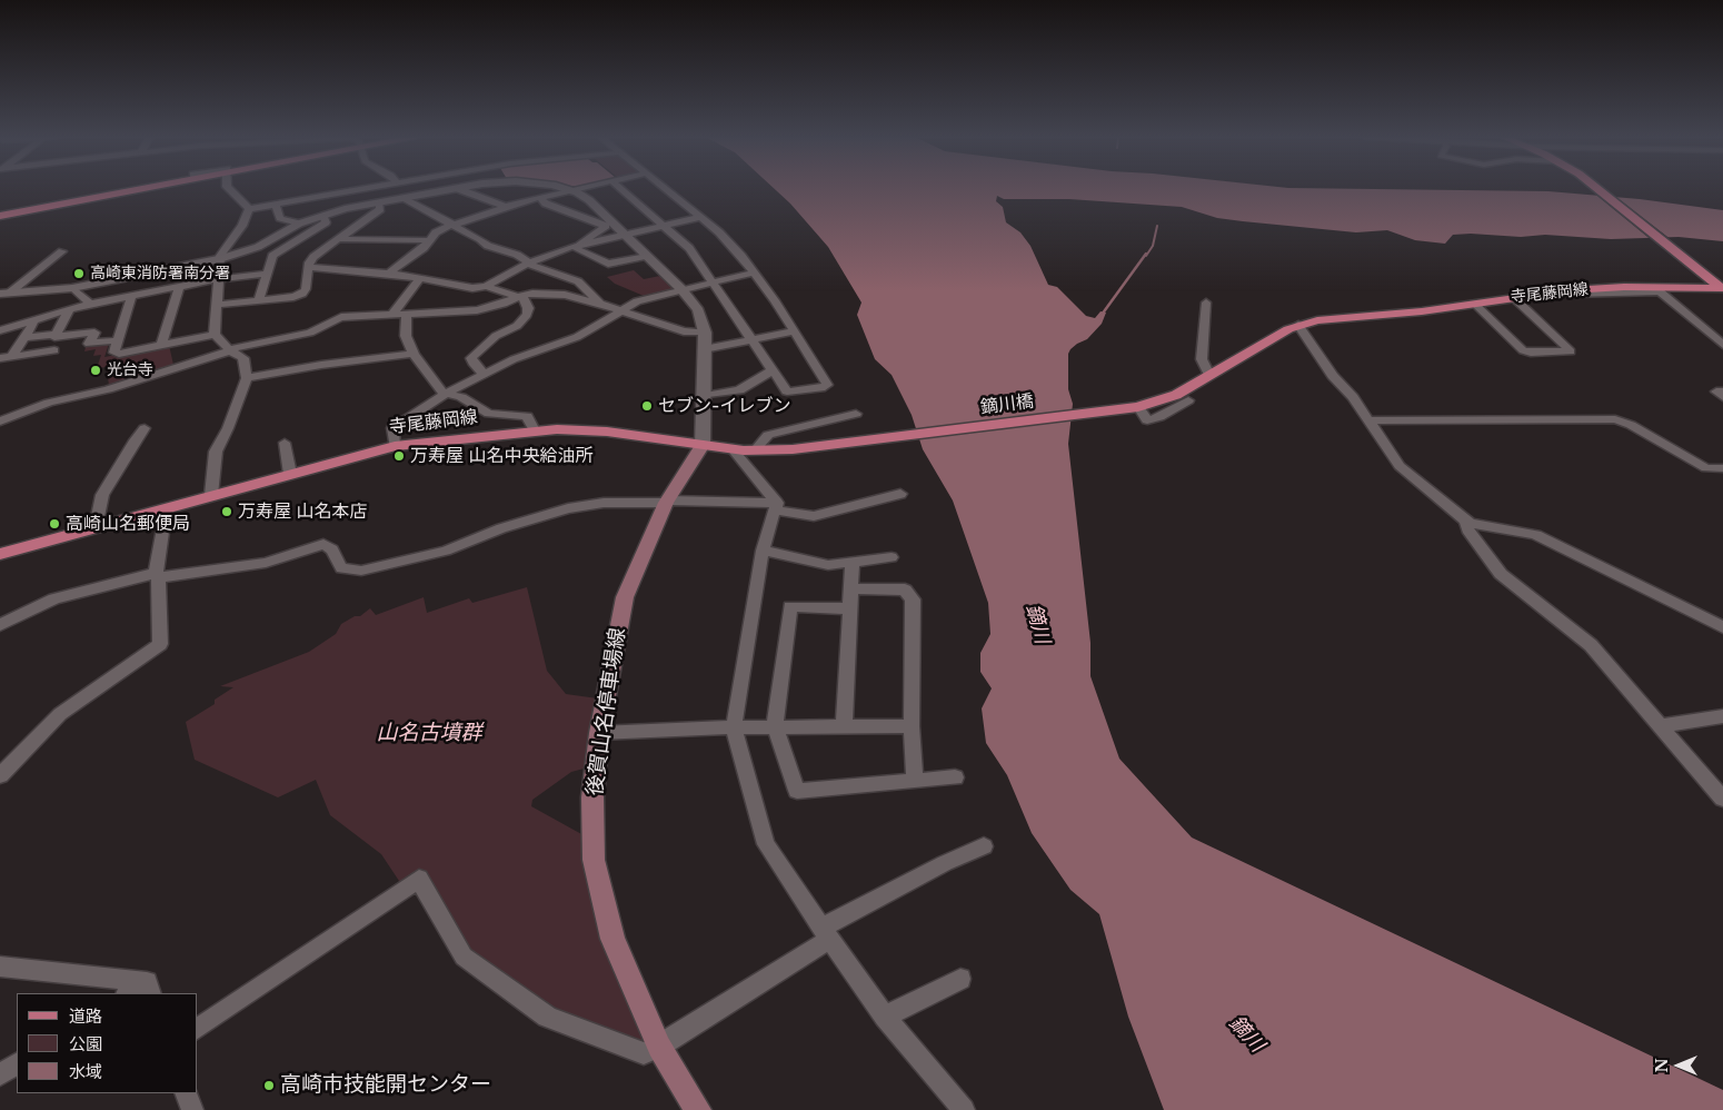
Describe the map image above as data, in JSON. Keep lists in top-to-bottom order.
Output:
{
  "streets": {
    "main road": ["寺尾藤岡線", "鏑川橋", "後賀山名停車場線"]
  },
  "crossings": [
    ["寺尾藤岡線", "鏑川橋"],
    ["寺尾藤岡線", "後賀山名停車場線"]
  ],
  "water": ["鏑川"],
  "parks": ["山名古墳群"],
  "places": [
    "高崎東消防署南分署",
    "光台寺",
    "セブン-イレブン",
    "万寿屋 山名中央給油所",
    "万寿屋 山名本店",
    "高崎山名郵便局",
    "高崎市技能開センター"
  ],
  "legend": ["道路", "公園", "水域"],
  "north": "left"
}
